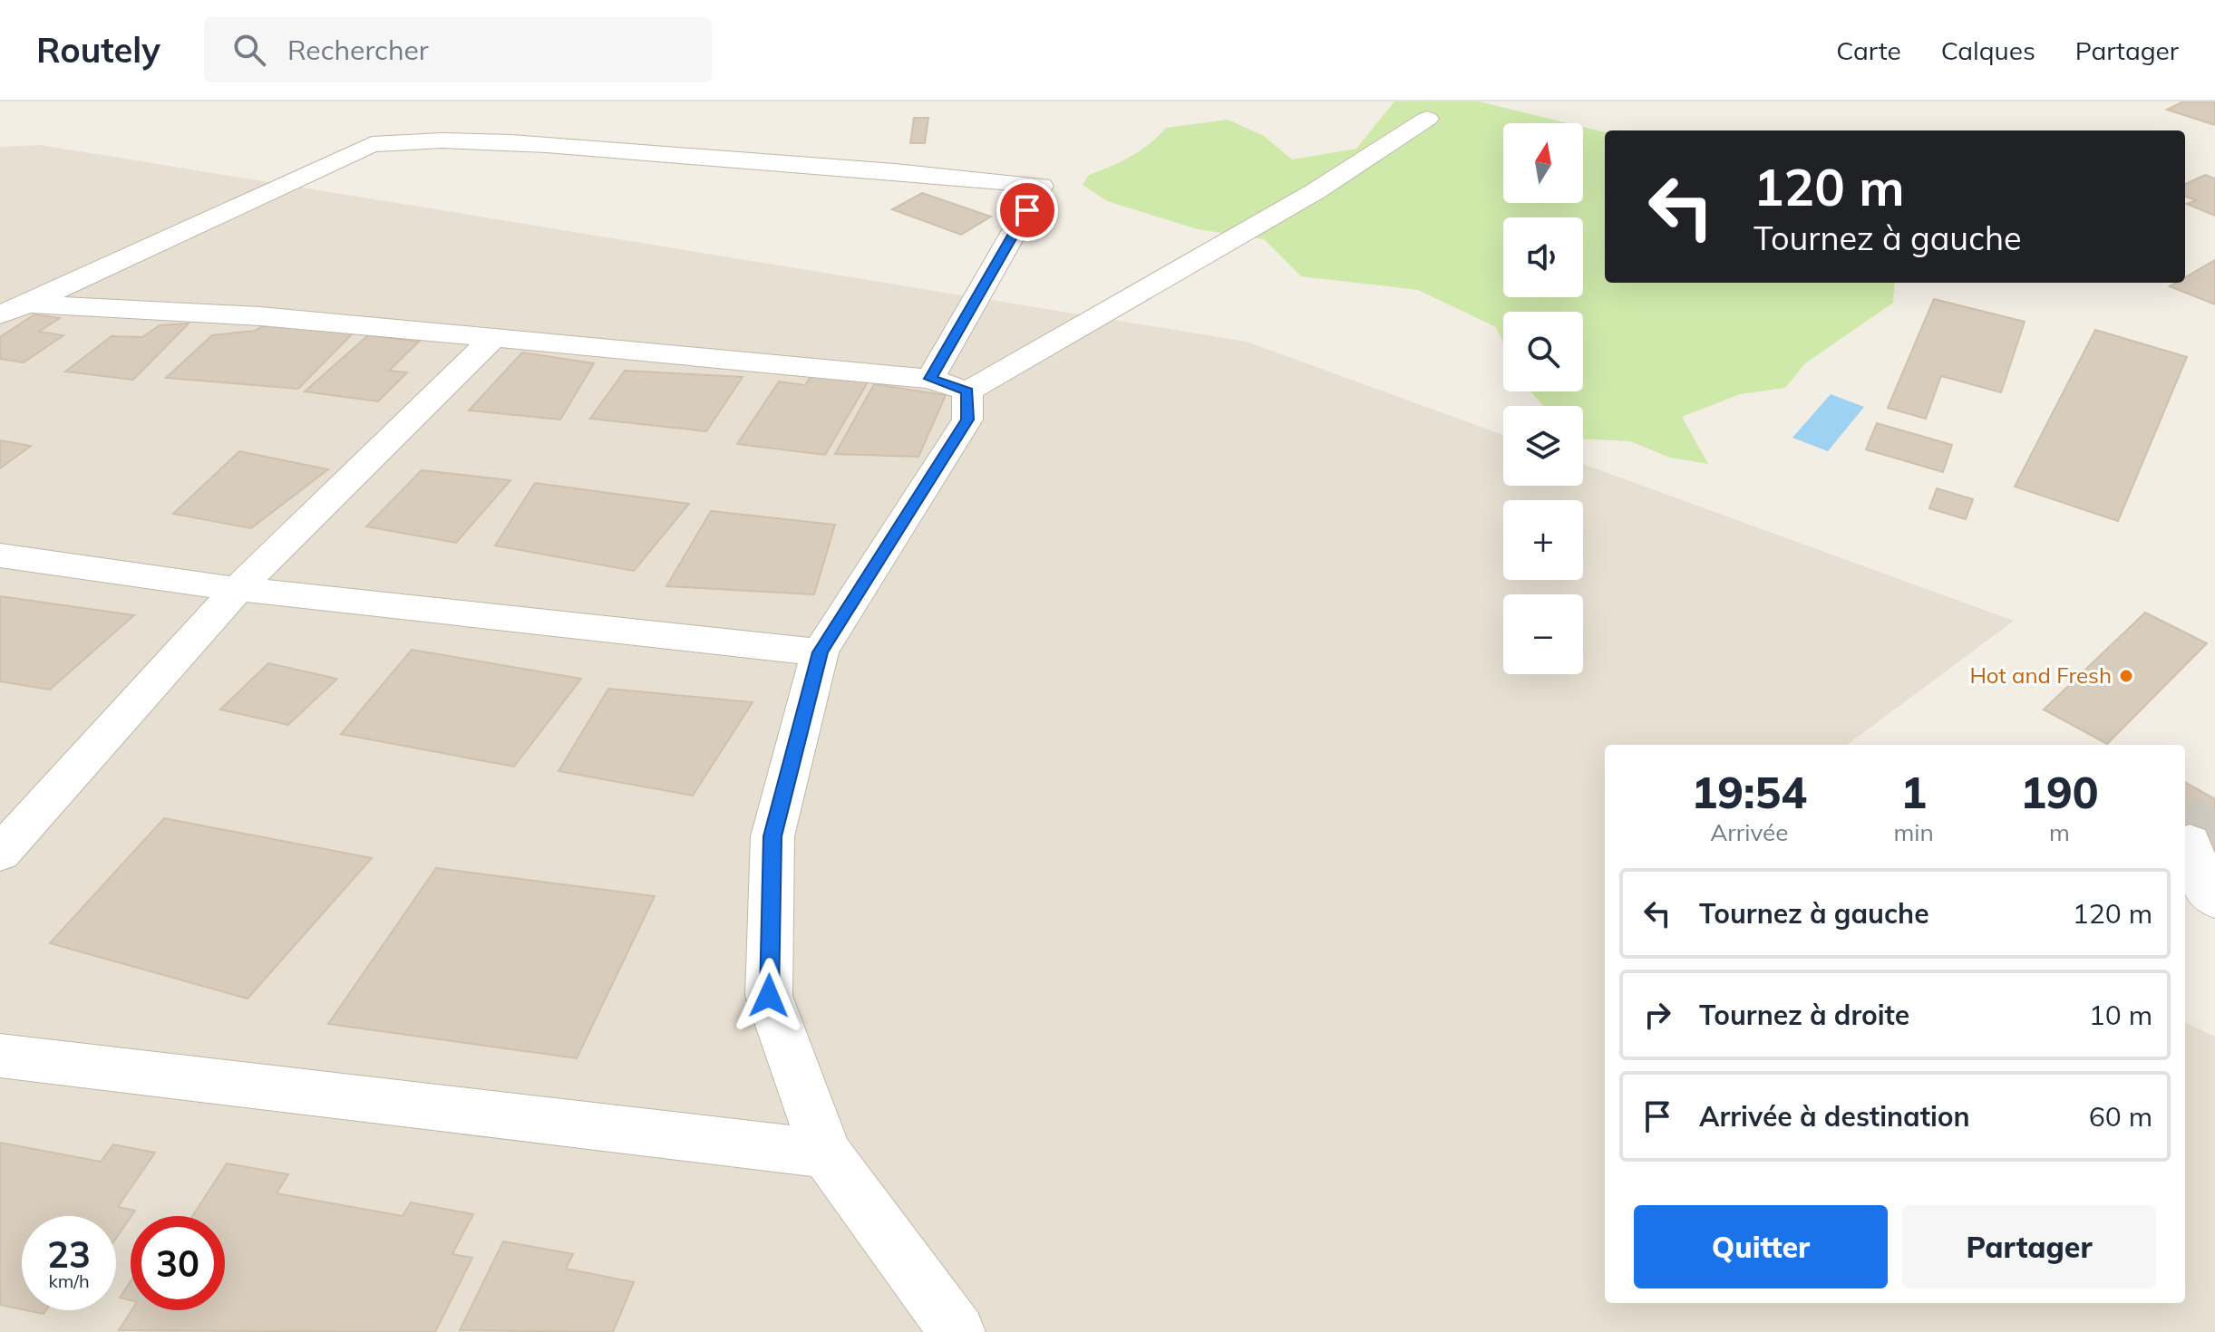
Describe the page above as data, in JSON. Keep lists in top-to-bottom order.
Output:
{
  "places": ["Hot and Fresh"],
  "north": "top",
  "page": {
    "header": "Routely",
    "search": "Rechercher",
    "nav": ["Carte", "Calques", "Partager"],
    "map_buttons": ["+", "−"],
    "turn": ["120 m", "Tournez à gauche"],
    "eta": [
      "19:54",
      "Arrivée",
      "1",
      "min",
      "190",
      "m"
    ],
    "list": [
      {
        "name": "Tournez à gauche",
        "value": "120 m"
      },
      {
        "name": "Tournez à droite",
        "value": "10 m"
      },
      {
        "name": "Arrivée à destination",
        "value": "60 m"
      }
    ],
    "buttons": ["Quitter", "Partager"],
    "speed": "23 km/h",
    "limit": "30"
  }
}
